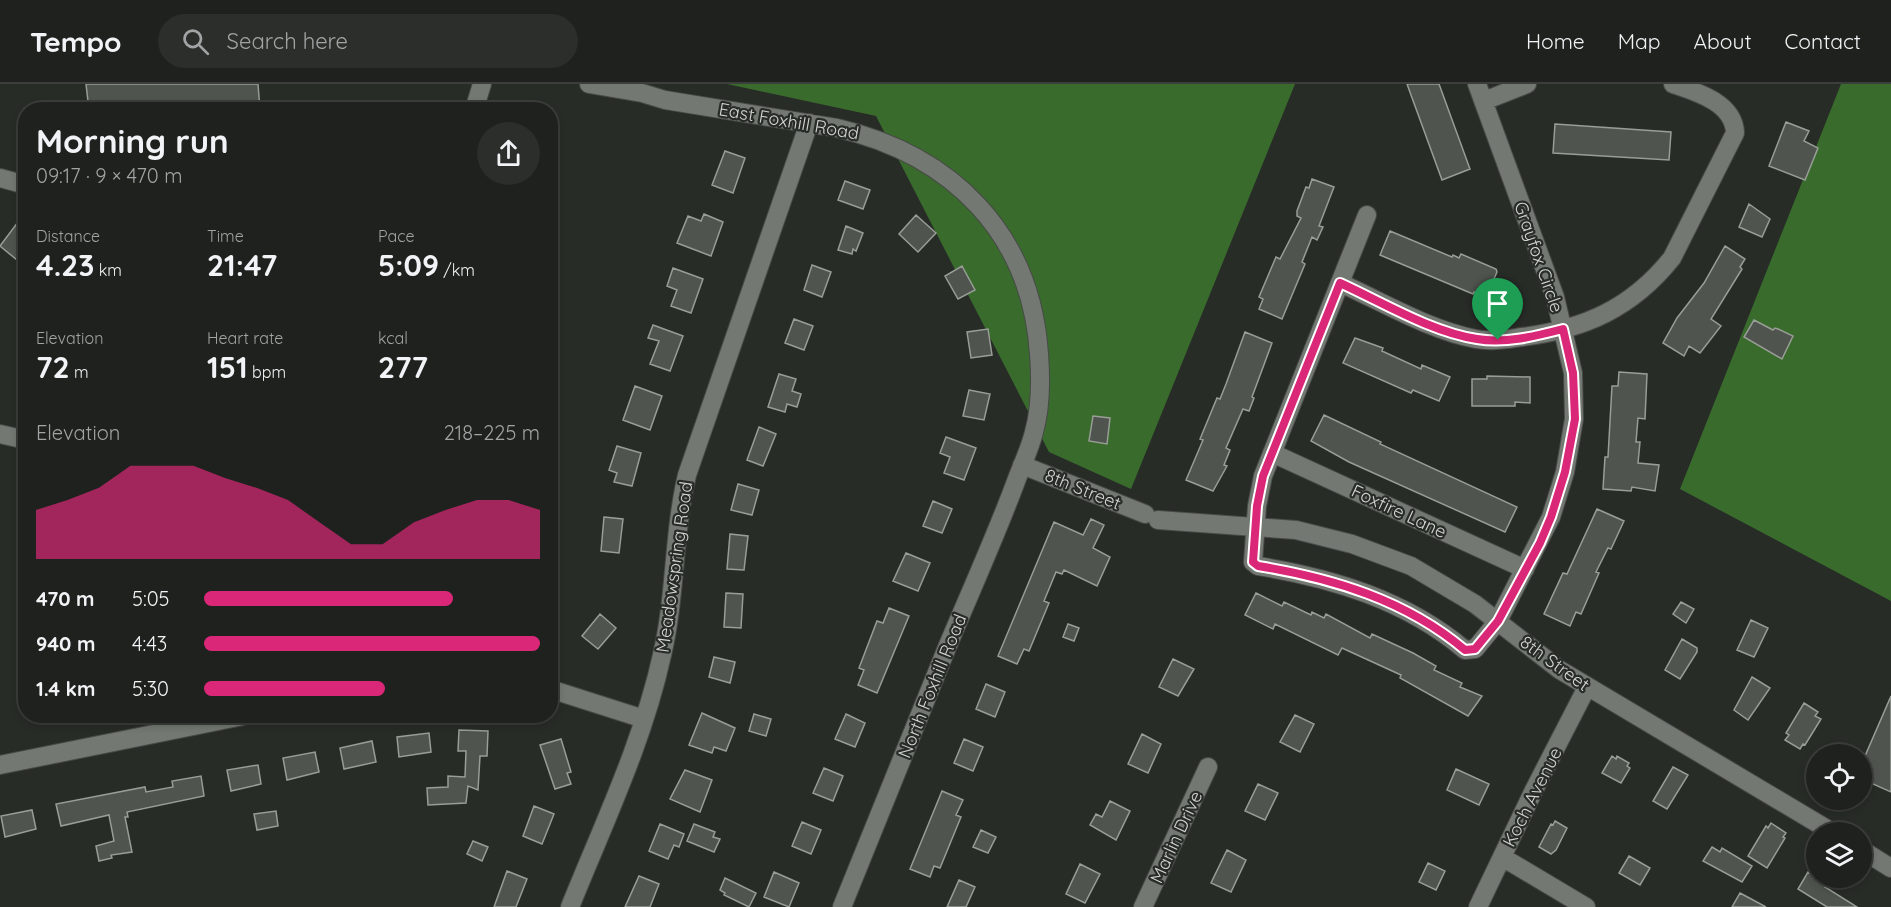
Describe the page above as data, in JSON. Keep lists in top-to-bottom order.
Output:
{
  "streets": {
    "street": [
      "East Foxhill Road",
      "Grayfox Circle",
      "8th Street",
      "Foxfire Lane",
      "Meadowspring Road",
      "North Foxhill Road",
      "Koch Avenue",
      "Marlin Drive"
    ]
  },
  "crossings": [
    ["East Foxhill Road", "8th Street"],
    ["East Foxhill Road", "Meadowspring Road"],
    ["East Foxhill Road", "North Foxhill Road"],
    ["8th Street", "North Foxhill Road"],
    ["8th Street", "Koch Avenue"]
  ],
  "page": {
    "header": "Tempo",
    "search": "Search here",
    "nav": [
      "Home",
      "Map",
      "About",
      "Contact"
    ],
    "heading": ["Morning run", "09:17 · 9 × 470 m"],
    "stats": [
      ["Distance", "4.23 km"],
      ["Time", "21:47"],
      ["Pace", "5:09 /km"],
      ["Elevation", "72 m"],
      ["Heart rate", "151 bpm"],
      ["kcal", "277"]
    ],
    "chart": ["Elevation", "218–225 m"],
    "list": [
      {
        "name": "470 m",
        "note": "5:05"
      },
      {
        "name": "940 m",
        "note": "4:43"
      },
      {
        "name": "1.4 km",
        "note": "5:30"
      }
    ]
  }
}
